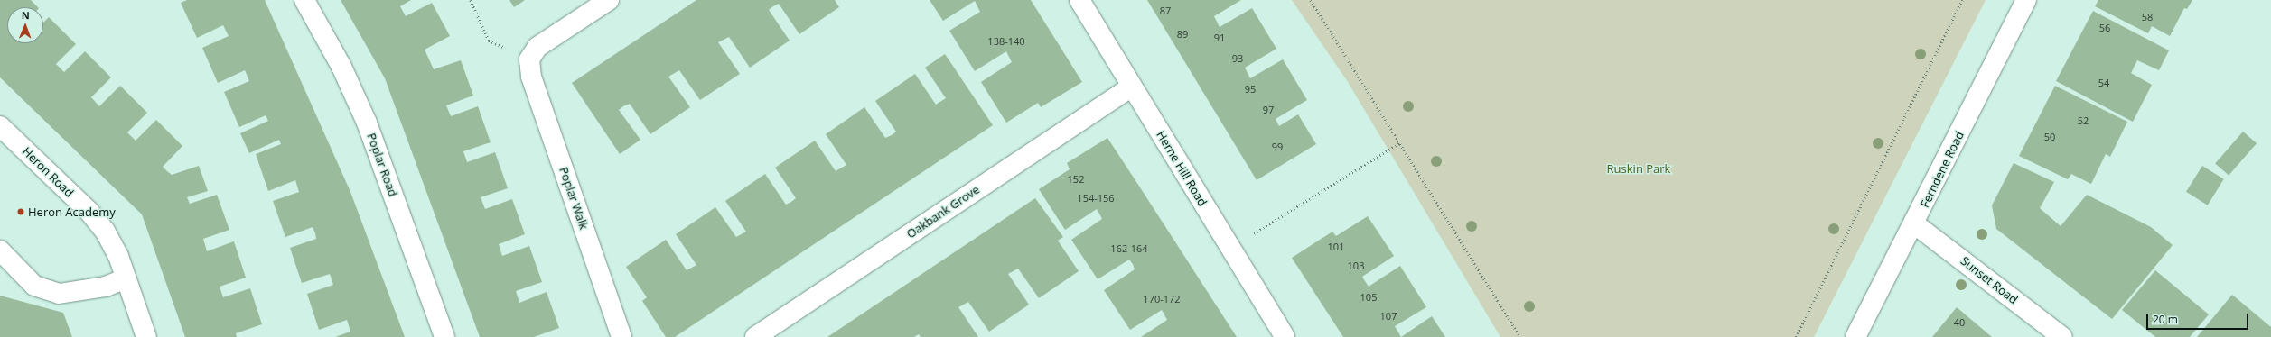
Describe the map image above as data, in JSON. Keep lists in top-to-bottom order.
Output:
{
  "streets": {
    "street": [
      "Poplar Road",
      "Herne Hill Road",
      "Ferndene Road",
      "Heron Road",
      "Poplar Walk",
      "Oakbank Grove",
      "Sunset Road"
    ]
  },
  "crossings": [
    ["Herne Hill Road", "Oakbank Grove"],
    ["Ferndene Road", "Sunset Road"]
  ],
  "parks": ["Ruskin Park"],
  "places": ["Heron Academy"],
  "house_numbers": [
    "87",
    "58",
    "56",
    "89",
    "91",
    "138-140",
    "93",
    "54",
    "95",
    "97",
    "52",
    "50",
    "99",
    "152",
    "154-156",
    "101",
    "162-164",
    "103",
    "105",
    "170-172",
    "107",
    "40"
  ],
  "scale_bar": "20 m",
  "north": "top"
}
